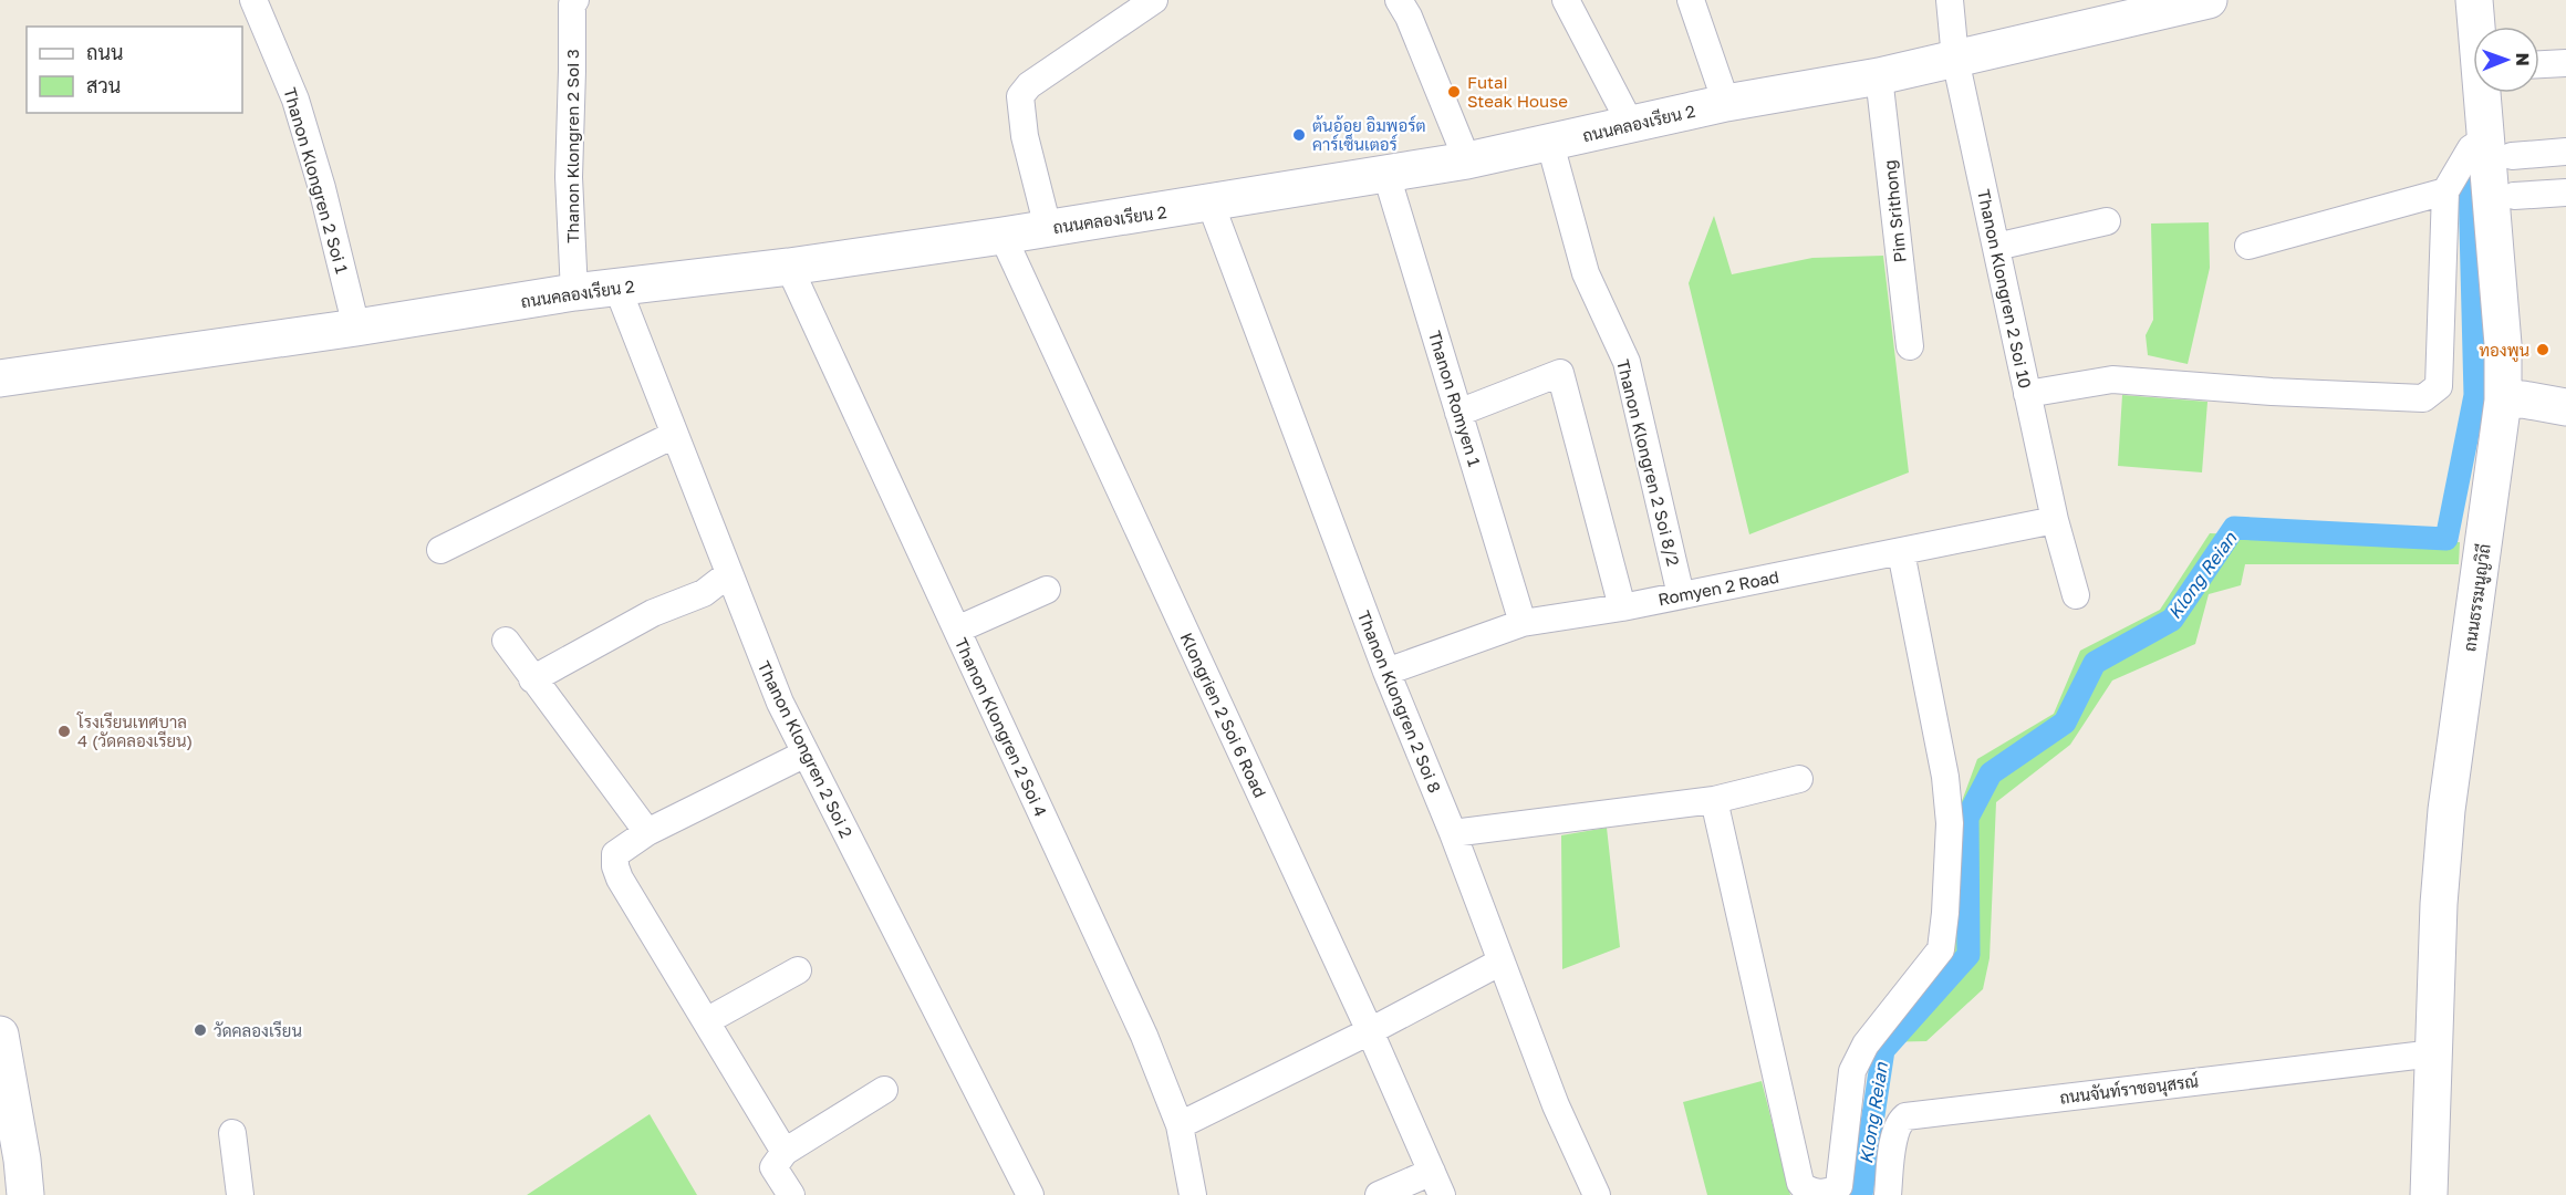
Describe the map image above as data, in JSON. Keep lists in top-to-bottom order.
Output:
{
  "streets": {
    "street": [
      "ถนนคลองเรียน 2",
      "Thanon Klongren 2 Soi 3",
      "Thanon Klongren 2 Soi 1",
      "Pim Srithong",
      "Thanon Klongren 2 Soi 10",
      "Thanon Romyen 1",
      "Thanon Klongren 2 Soi 8/2",
      "Romyen 2 Road",
      "ถนนธรรมนูญวิถี",
      "Thanon Klongren 2 Soi 8",
      "Klongrien 2 Soi 6 Road",
      "Thanon Klongren 2 Soi 4",
      "Thanon Klongren 2 Soi 2",
      "ถนนจันท์ราชอนุสรณ์"
    ]
  },
  "crossings": [
    ["ถนนคลองเรียน 2", "Thanon Klongren 2 Soi 3"],
    ["ถนนคลองเรียน 2", "Thanon Klongren 2 Soi 1"],
    ["ถนนคลองเรียน 2", "Pim Srithong"],
    ["ถนนคลองเรียน 2", "Thanon Klongren 2 Soi 10"],
    ["ถนนคลองเรียน 2", "Thanon Romyen 1"],
    ["ถนนคลองเรียน 2", "Thanon Klongren 2 Soi 8/2"],
    ["ถนนคลองเรียน 2", "Thanon Klongren 2 Soi 8"],
    ["ถนนคลองเรียน 2", "Klongrien 2 Soi 6 Road"],
    ["ถนนคลองเรียน 2", "Thanon Klongren 2 Soi 4"],
    ["ถนนคลองเรียน 2", "Thanon Klongren 2 Soi 2"],
    ["Thanon Klongren 2 Soi 10", "Romyen 2 Road"],
    ["Thanon Romyen 1", "Romyen 2 Road"],
    ["Thanon Klongren 2 Soi 8/2", "Romyen 2 Road"],
    ["Romyen 2 Road", "Thanon Klongren 2 Soi 8"],
    ["ถนนธรรมนูญวิถี", "ถนนจันท์ราชอนุสรณ์"]
  ],
  "water": ["Klong Reian"],
  "places": [
    "Futai Steak House",
    "ต้นอ้อย อิมพอร์ต คาร์เซ็นเตอร์",
    "ทองพูน",
    "โรงเรียนเทศบาล 4 (วัดคลองเรียน)",
    "วัดคลองเรียน"
  ],
  "legend": ["ถนน", "สวน"],
  "north": "right"
}
